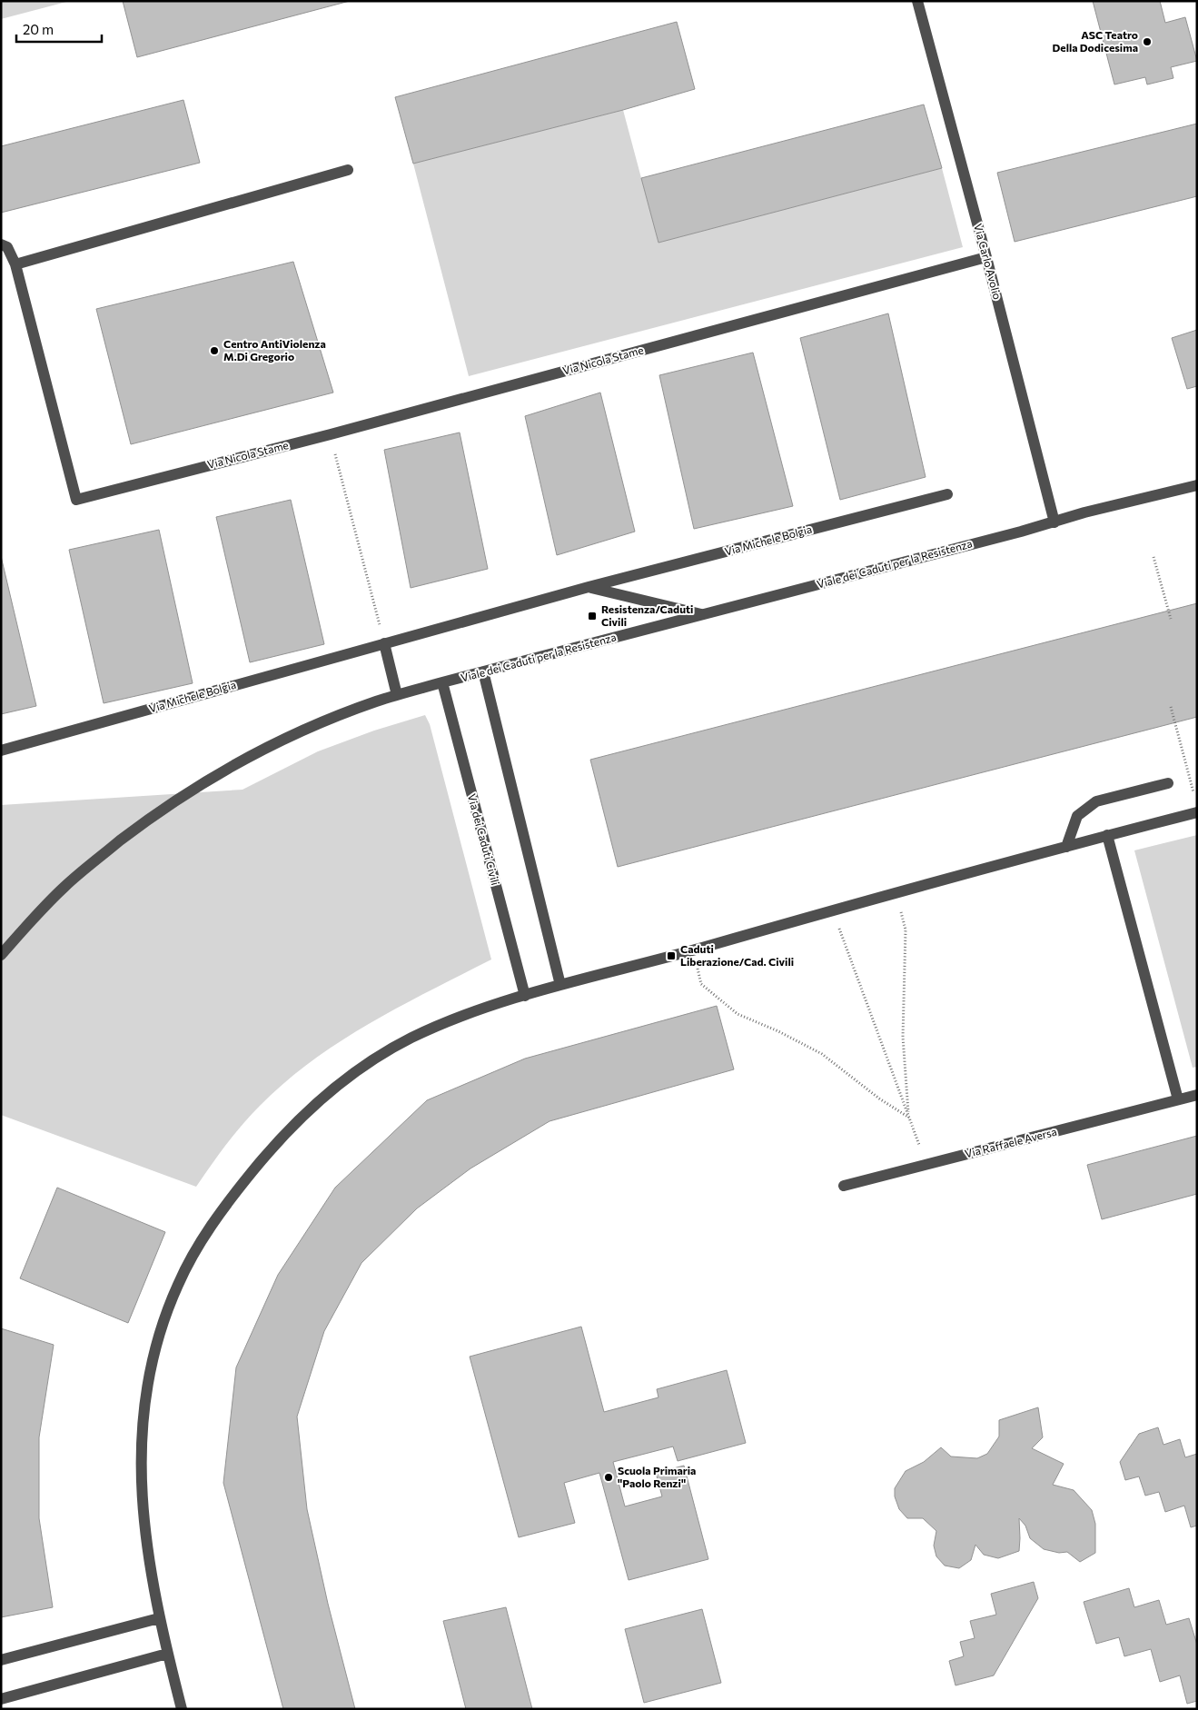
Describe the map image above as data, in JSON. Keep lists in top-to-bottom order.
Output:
{
  "streets": {
    "street": [
      "Via Carlo Avolio",
      "Via Nicola Stame",
      "Via Michele Bolgia",
      "Viale dei Caduti per la Resistenza",
      "Via dei Caduti Civili",
      "Via Raffaele Aversa"
    ]
  },
  "crossings": [
    ["Via Carlo Avolio", "Via Nicola Stame"],
    ["Via Carlo Avolio", "Viale dei Caduti per la Resistenza"],
    ["Via Michele Bolgia", "Viale dei Caduti per la Resistenza"],
    ["Viale dei Caduti per la Resistenza", "Via dei Caduti Civili"]
  ],
  "places": {
    "other": ["ASC Teatro Della Dodicesima", "Centro AntiViolenza M.Di Gregorio", "Scuola Primaria \"Paolo Renzi\""],
    "transit": ["Resistenza/Caduti Civili", "Caduti Liberazione/Cad. Civili"]
  },
  "scale_bar": "20 m"
}
